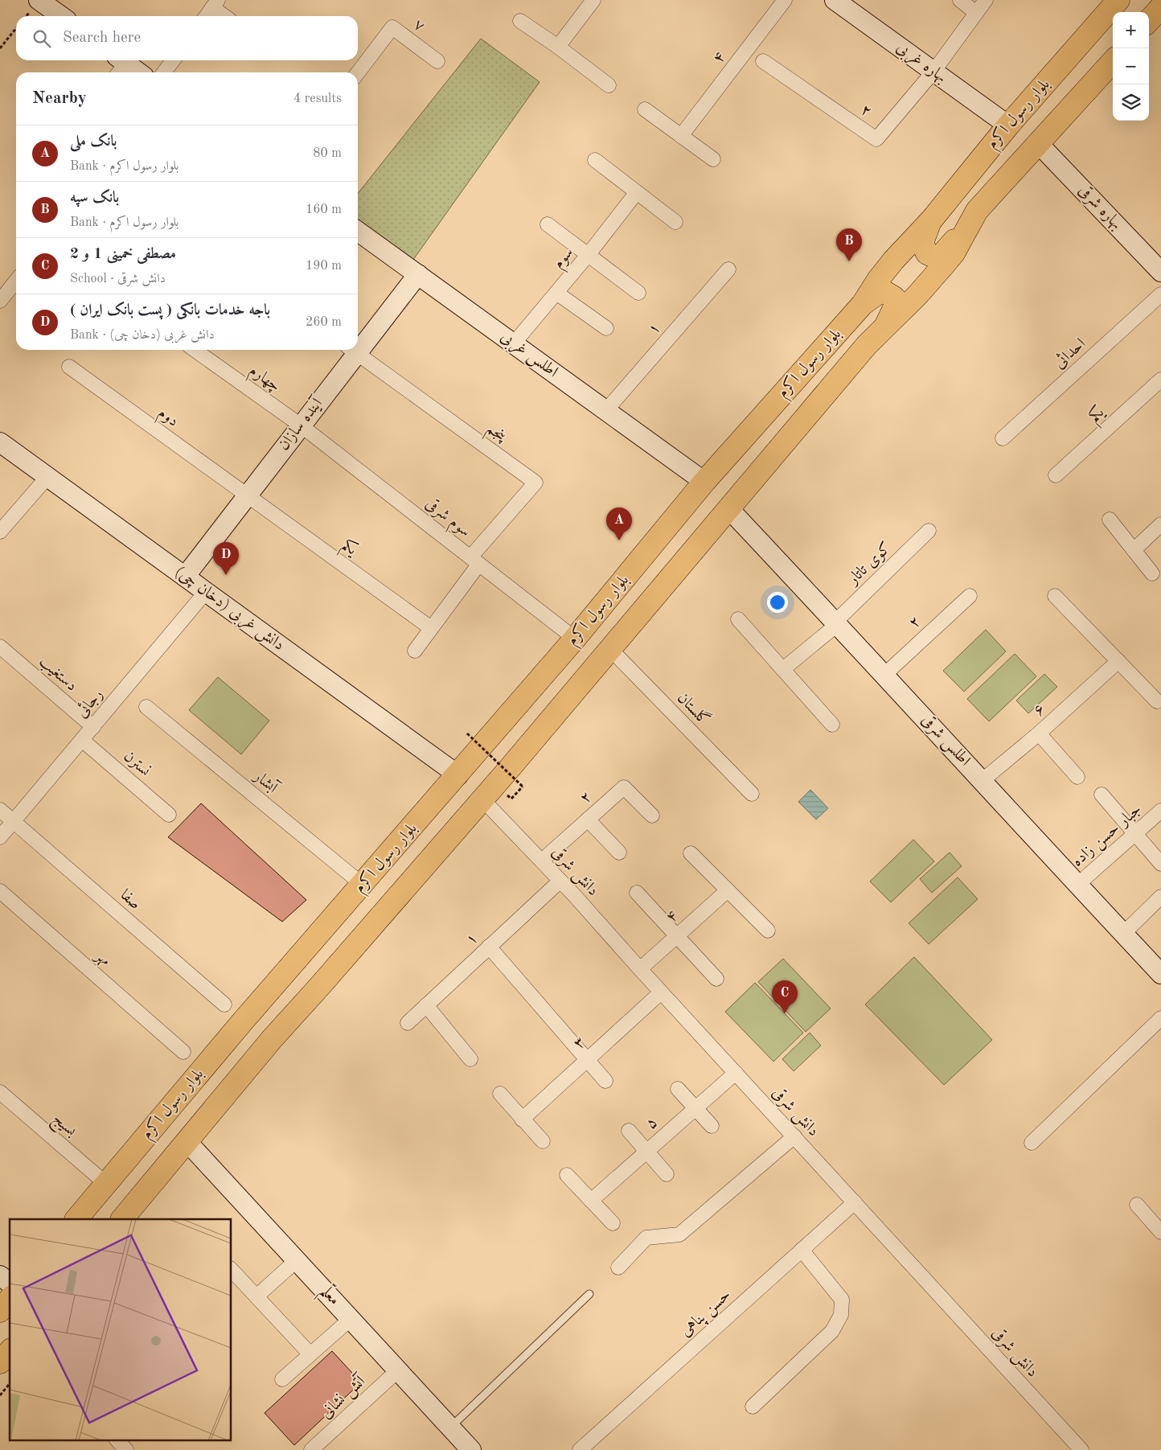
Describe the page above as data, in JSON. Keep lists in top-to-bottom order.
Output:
{
  "streets": {
    "main road": ["بلوار رسول اکرم"],
    "street": [
      "۷",
      "۴",
      "بهاره غربی",
      "۲",
      "بهاره شرقی",
      "سوم",
      "۱",
      "احداثی",
      "اطلس غربی",
      "چهارم",
      "یکم",
      "دوم",
      "آینده سازان",
      "پنجم",
      "سوم شرقی",
      "کوی تاتار",
      "دانش غربی (دخان چی)",
      "دستغیب",
      "رجائی",
      "گلستان",
      "۶",
      "اطلس شرقی",
      "نسترن",
      "آبشار",
      "جبار حسن زاده",
      "دانش شرقی",
      "صفا",
      "مهر",
      "۳",
      "۵",
      "بسیج",
      "معلّم",
      "حسن پناهی",
      "آتش نشانی"
    ]
  },
  "crossings": [
    ["۴", "دانش شرقی"],
    ["بهاره غربی", "۲"],
    ["بهاره غربی", "بلوار رسول اکرم"],
    ["۲", "اطلس شرقی"],
    ["۲", "دانش شرقی"],
    ["بلوار رسول اکرم", "بهاره شرقی"],
    ["بلوار رسول اکرم", "اطلس غربی"],
    ["بلوار رسول اکرم", "سوم شرقی"],
    ["بلوار رسول اکرم", "دانش غربی (دخان چی)"],
    ["بلوار رسول اکرم", "گلستان"],
    ["بلوار رسول اکرم", "اطلس شرقی"],
    ["بلوار رسول اکرم", "آبشار"],
    ["بلوار رسول اکرم", "دانش شرقی"],
    ["بلوار رسول اکرم", "بسیج"],
    ["بلوار رسول اکرم", "معلّم"],
    ["سوم", "اطلس غربی"],
    ["۱", "اطلس غربی"],
    ["۱", "دانش شرقی"],
    ["اطلس غربی", "آینده سازان"],
    ["چهارم", "آینده سازان"],
    ["چهارم", "سوم شرقی"],
    ["یکم", "دوم"],
    ["یکم", "آینده سازان"],
    ["دوم", "آینده سازان"],
    ["آینده سازان", "سوم شرقی"],
    ["آینده سازان", "دانش غربی (دخان چی)"],
    ["پنجم", "سوم شرقی"],
    ["کوی تاتار", "اطلس شرقی"],
    ["دانش غربی (دخان چی)", "رجائی"],
    ["دستغیب", "رجائی"],
    ["رجائی", "نسترن"],
    ["رجائی", "صفا"],
    ["۶", "اطلس شرقی"],
    ["اطلس شرقی", "جبار حسن زاده"],
    ["دانش شرقی", "۳"],
    ["دانش شرقی", "۵"],
    ["دانش شرقی", "حسن پناهی"],
    ["معلّم", "آتش نشانی"]
  ],
  "page": {
    "map_buttons": ["+", "−"],
    "search": "Search here",
    "heading": ["Nearby", "4 results"],
    "list": [
      {
        "mark": "A",
        "name": "بانک ملی",
        "note": "Bank · بلوار رسول اکرم",
        "value": "80 m"
      },
      {
        "mark": "B",
        "name": "بانک سپه",
        "note": "Bank · بلوار رسول اکرم",
        "value": "160 m"
      },
      {
        "mark": "C",
        "name": "مصطفی خمینی 1 و 2",
        "note": "School · دانش شرقی",
        "value": "190 m"
      },
      {
        "mark": "D",
        "name": "باجه خدمات بانکی ( پست بانک ایران )",
        "note": "Bank · دانش غربی (دخان چی)",
        "value": "260 m"
      }
    ],
    "pins": [
      "B",
      "A",
      "D",
      "C"
    ]
  }
}
